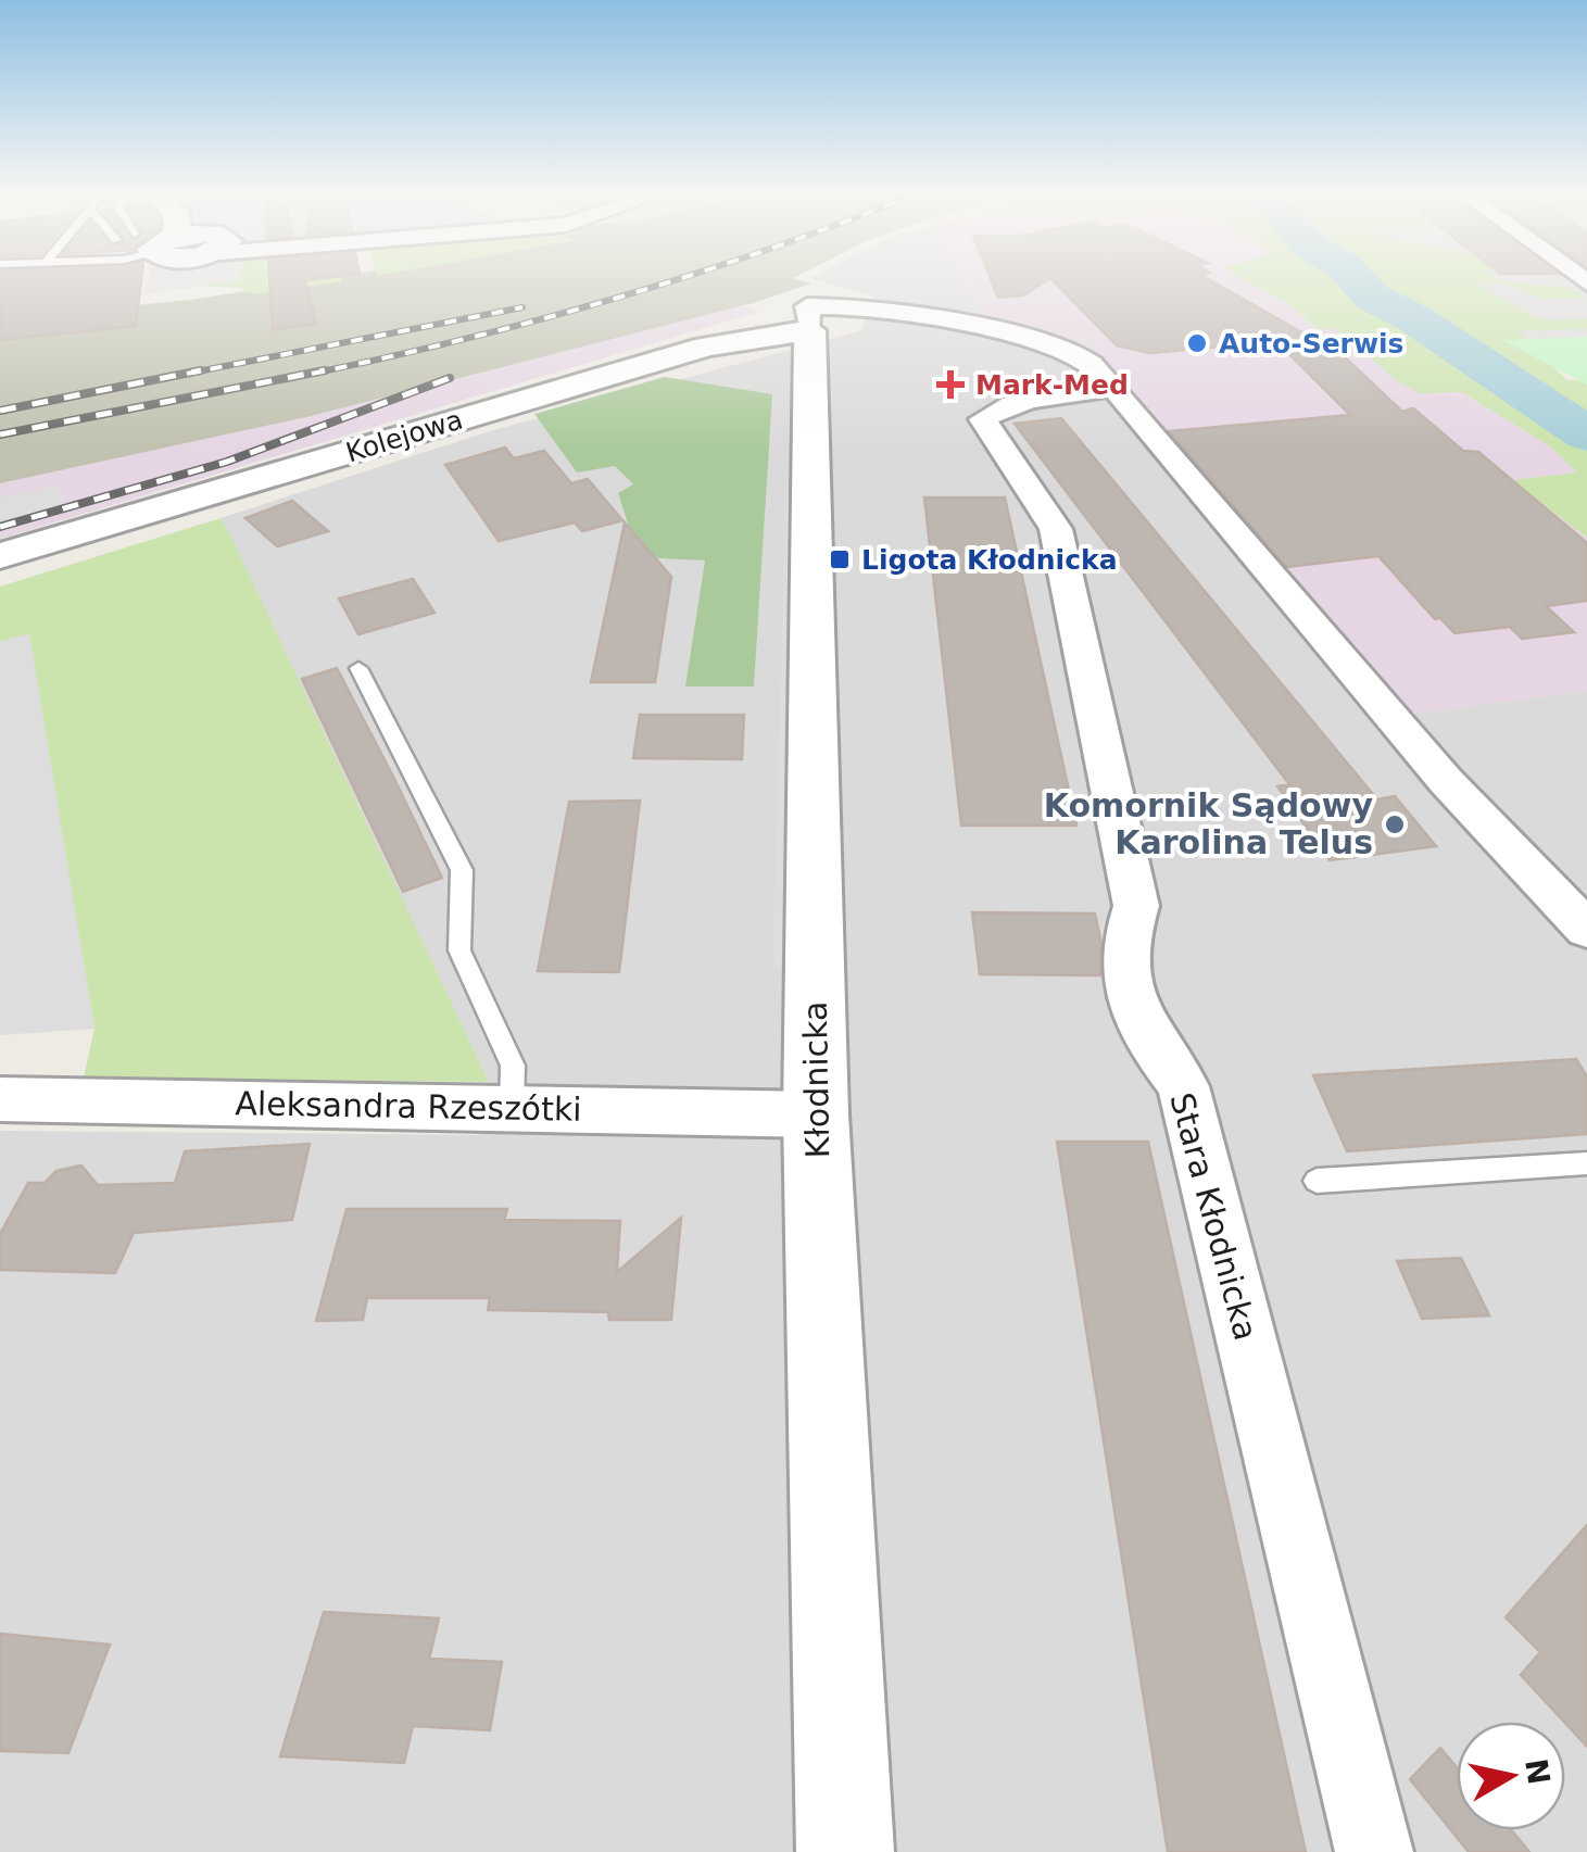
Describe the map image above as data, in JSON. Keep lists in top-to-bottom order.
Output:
{
  "streets": {
    "street": [
      "Kolejowa",
      "Kłodnicka",
      "Aleksandra Rzeszótki",
      "Stara Kłodnicka"
    ]
  },
  "crossings": [
    ["Kolejowa", "Kłodnicka"],
    ["Kłodnicka", "Aleksandra Rzeszótki"]
  ],
  "places": {
    "other": ["Auto-Serwis", "Komornik Sądowy Karolina Telus"],
    "health": ["Mark-Med"],
    "transit": ["Ligota Kłodnicka"]
  },
  "north": "right"
}
